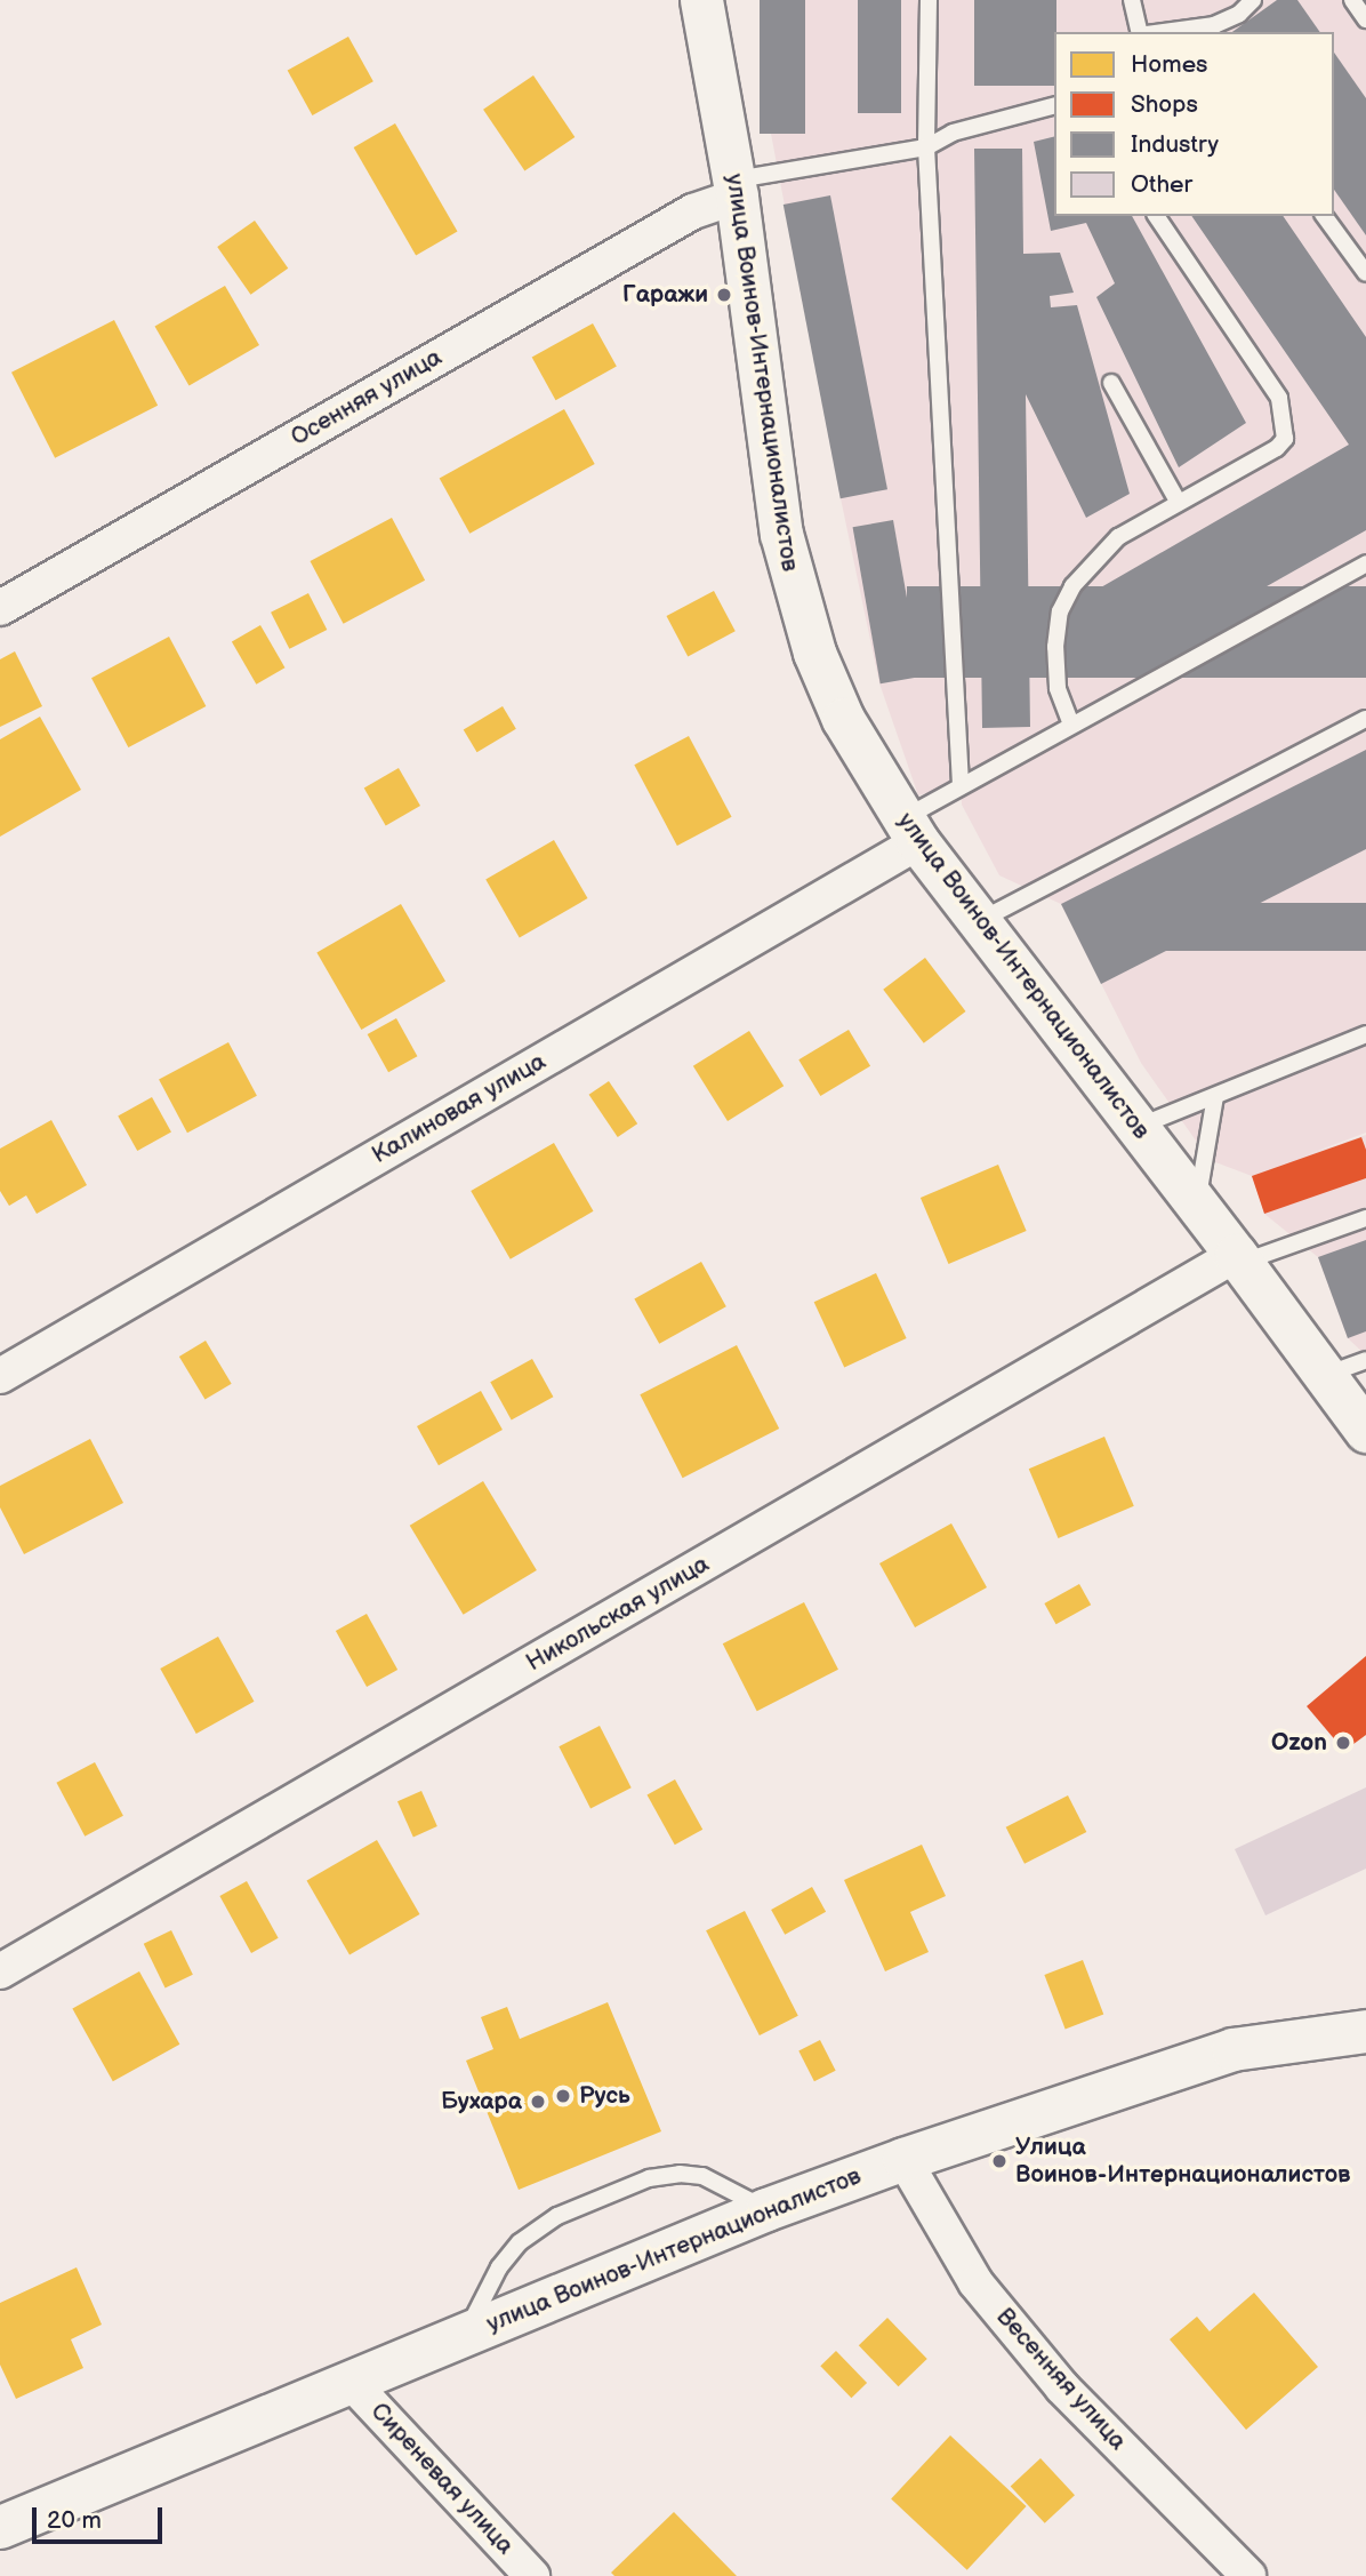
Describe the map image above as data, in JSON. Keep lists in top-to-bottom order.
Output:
{
  "streets": {
    "street": [
      "улица Воинов-Интернационалистов",
      "Осенняя улица",
      "Калиновая улица",
      "Никольская улица",
      "Весенняя улица",
      "Сиреневая улица"
    ]
  },
  "crossings": [
    ["улица Воинов-Интернационалистов", "Осенняя улица"],
    ["улица Воинов-Интернационалистов", "Калиновая улица"],
    ["улица Воинов-Интернационалистов", "Никольская улица"],
    ["улица Воинов-Интернационалистов", "Весенняя улица"],
    ["улица Воинов-Интернационалистов", "Сиреневая улица"]
  ],
  "places": [
    "Гаражи",
    "Ozon",
    "Русь",
    "Бухара",
    "Улица Воинов-Интернационалистов"
  ],
  "legend": [
    "Homes",
    "Shops",
    "Industry",
    "Other"
  ],
  "scale_bar": "20 m"
}
